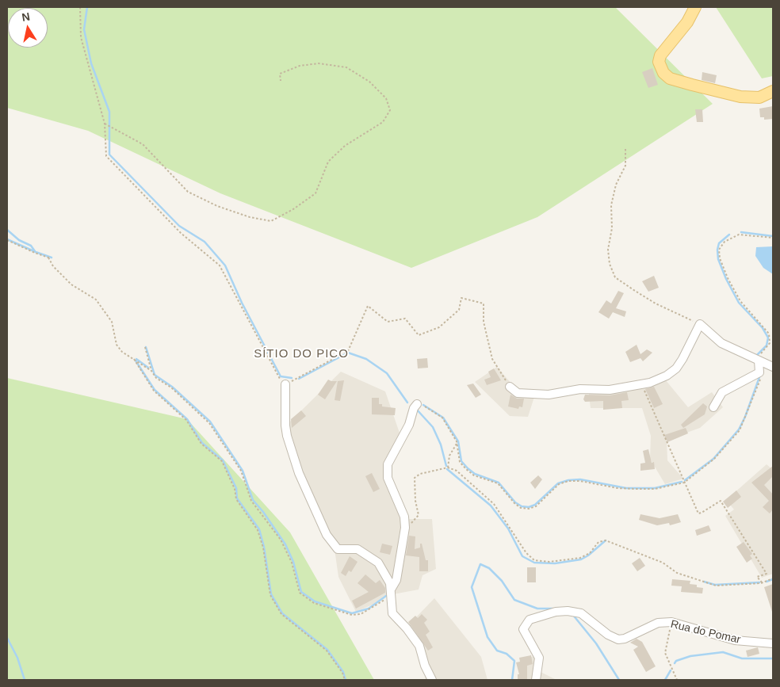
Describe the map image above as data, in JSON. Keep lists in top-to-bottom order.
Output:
{
  "streets": {
    "street": ["Rua do Pomar"]
  },
  "districts": ["SÍTIO DO PICO"],
  "north": "top"
}
